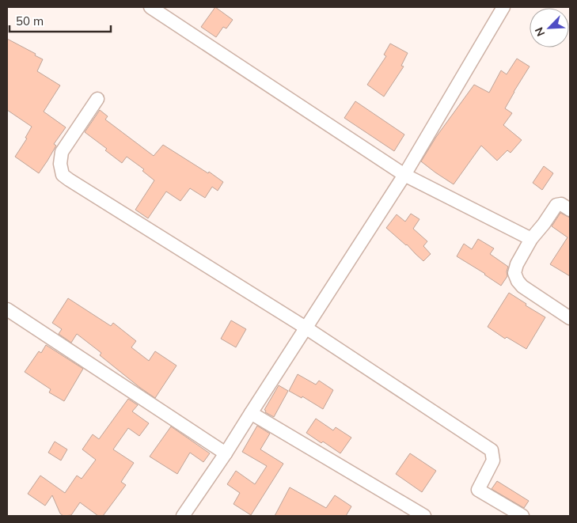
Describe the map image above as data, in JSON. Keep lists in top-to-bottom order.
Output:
{
  "scale_bar": "50 m",
  "north": "bottom left"
}
